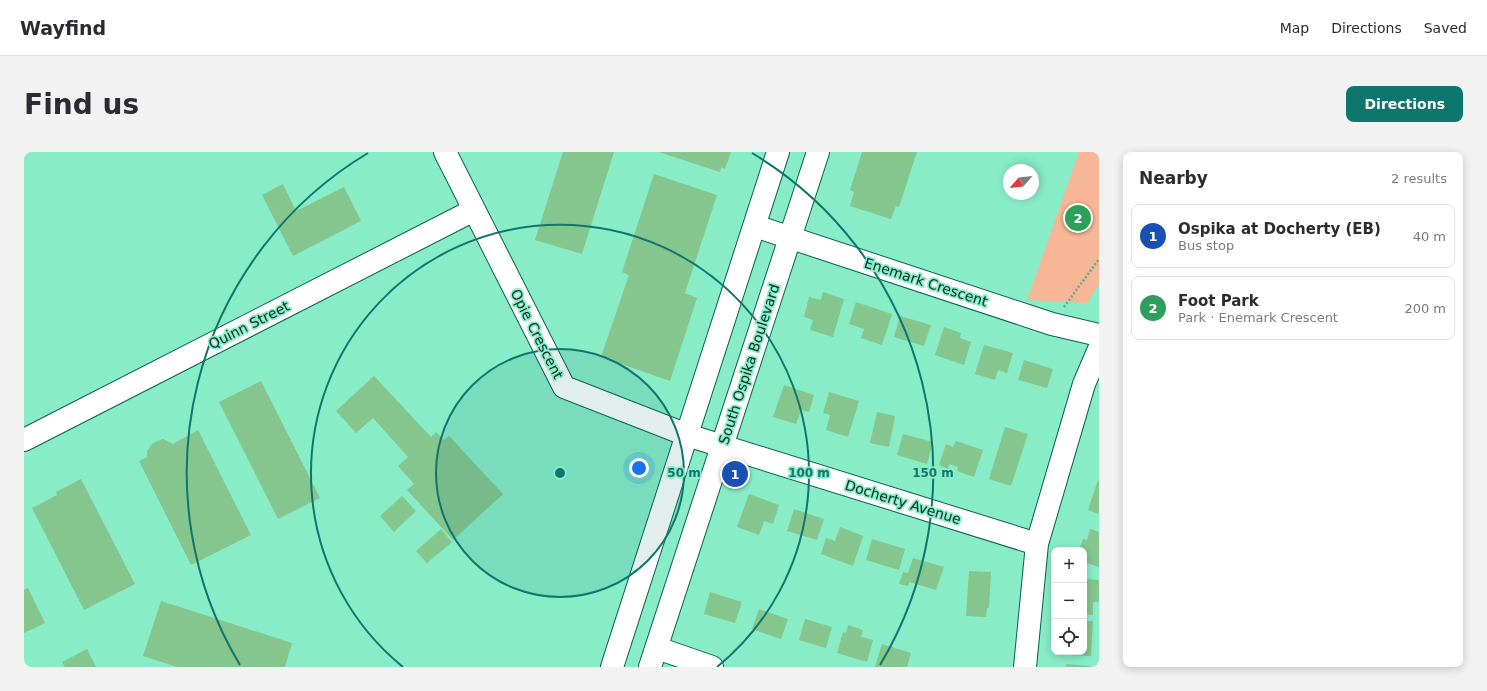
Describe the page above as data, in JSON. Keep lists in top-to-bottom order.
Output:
{
  "streets": {
    "street": [
      "Enemark Crescent",
      "Quinn Street",
      "Opie Crescent",
      "South Ospika Boulevard",
      "Docherty Avenue"
    ]
  },
  "crossings": [
    ["Enemark Crescent", "South Ospika Boulevard"],
    ["Quinn Street", "Opie Crescent"],
    ["Opie Crescent", "South Ospika Boulevard"],
    ["Opie Crescent", "Docherty Avenue"],
    ["South Ospika Boulevard", "Docherty Avenue"]
  ],
  "north": "bottom left",
  "page": {
    "header": "Wayfind",
    "nav": ["Map", "Directions", "Saved"],
    "buttons": "Directions",
    "title": "Find us",
    "heading": ["Nearby", "2 results"],
    "pins": ["2", "1"],
    "list": [
      {
        "mark": "1",
        "name": "Ospika at Docherty (EB)",
        "note": "Bus stop",
        "value": "40 m"
      },
      {
        "mark": "2",
        "name": "Foot Park",
        "note": "Park · Enemark Crescent",
        "value": "200 m"
      }
    ],
    "map_buttons": ["+", "−"]
  },
  "rings": ["50 m", "100 m", "150 m"]
}
